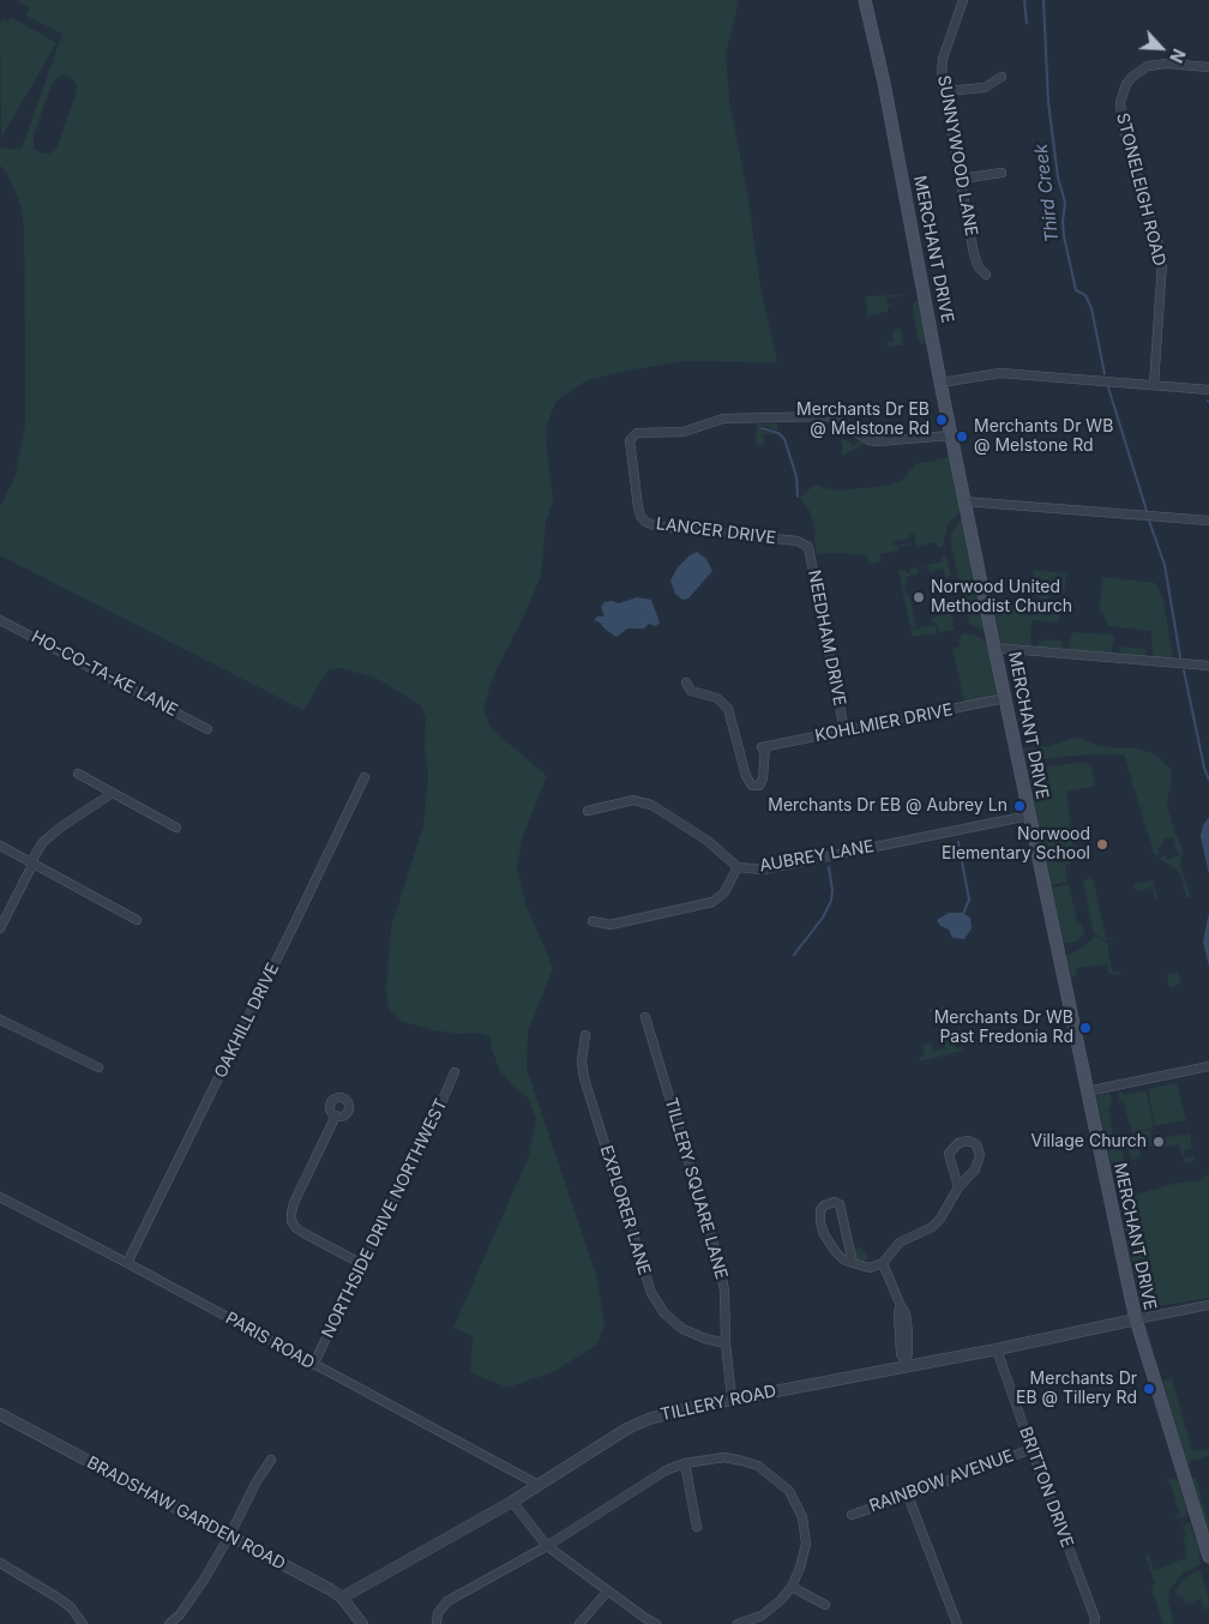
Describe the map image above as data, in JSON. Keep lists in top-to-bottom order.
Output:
{
  "streets": {
    "main road": ["MERCHANT DRIVE"],
    "street": [
      "SUNNYWOOD LANE",
      "STONELEIGH ROAD",
      "LANCER DRIVE",
      "NEEDHAM DRIVE",
      "HO-CO-TA-KE LANE",
      "KOHLMIER DRIVE",
      "AUBREY LANE",
      "OAKHILL DRIVE",
      "TILLERY SQUARE LANE",
      "EXPLORER LANE",
      "NORTHSIDE DRIVE NORTHWEST",
      "PARIS ROAD",
      "TILLERY ROAD",
      "RAINBOW AVENUE",
      "BRITTON DRIVE",
      "BRADSHAW GARDEN ROAD"
    ]
  },
  "crossings": [
    ["MERCHANT DRIVE", "LANCER DRIVE"],
    ["MERCHANT DRIVE", "KOHLMIER DRIVE"],
    ["MERCHANT DRIVE", "AUBREY LANE"],
    ["MERCHANT DRIVE", "TILLERY ROAD"],
    ["LANCER DRIVE", "NEEDHAM DRIVE"],
    ["NEEDHAM DRIVE", "KOHLMIER DRIVE"],
    ["OAKHILL DRIVE", "PARIS ROAD"],
    ["TILLERY SQUARE LANE", "EXPLORER LANE"],
    ["TILLERY SQUARE LANE", "TILLERY ROAD"],
    ["NORTHSIDE DRIVE NORTHWEST", "PARIS ROAD"],
    ["PARIS ROAD", "TILLERY ROAD"],
    ["TILLERY ROAD", "BRITTON DRIVE"],
    ["TILLERY ROAD", "BRADSHAW GARDEN ROAD"],
    ["RAINBOW AVENUE", "BRITTON DRIVE"]
  ],
  "water": ["Third Creek"],
  "places": [
    "Merchants Dr EB @ Melstone Rd",
    "Merchants Dr WB @ Melstone Rd",
    "Norwood United Methodist Church",
    "Merchants Dr EB @ Aubrey Ln",
    "Norwood Elementary School",
    "Merchants Dr WB Past Fredonia Rd",
    "Village Church",
    "Merchants Dr EB @ Tillery Rd"
  ],
  "north": "bottom right"
}
